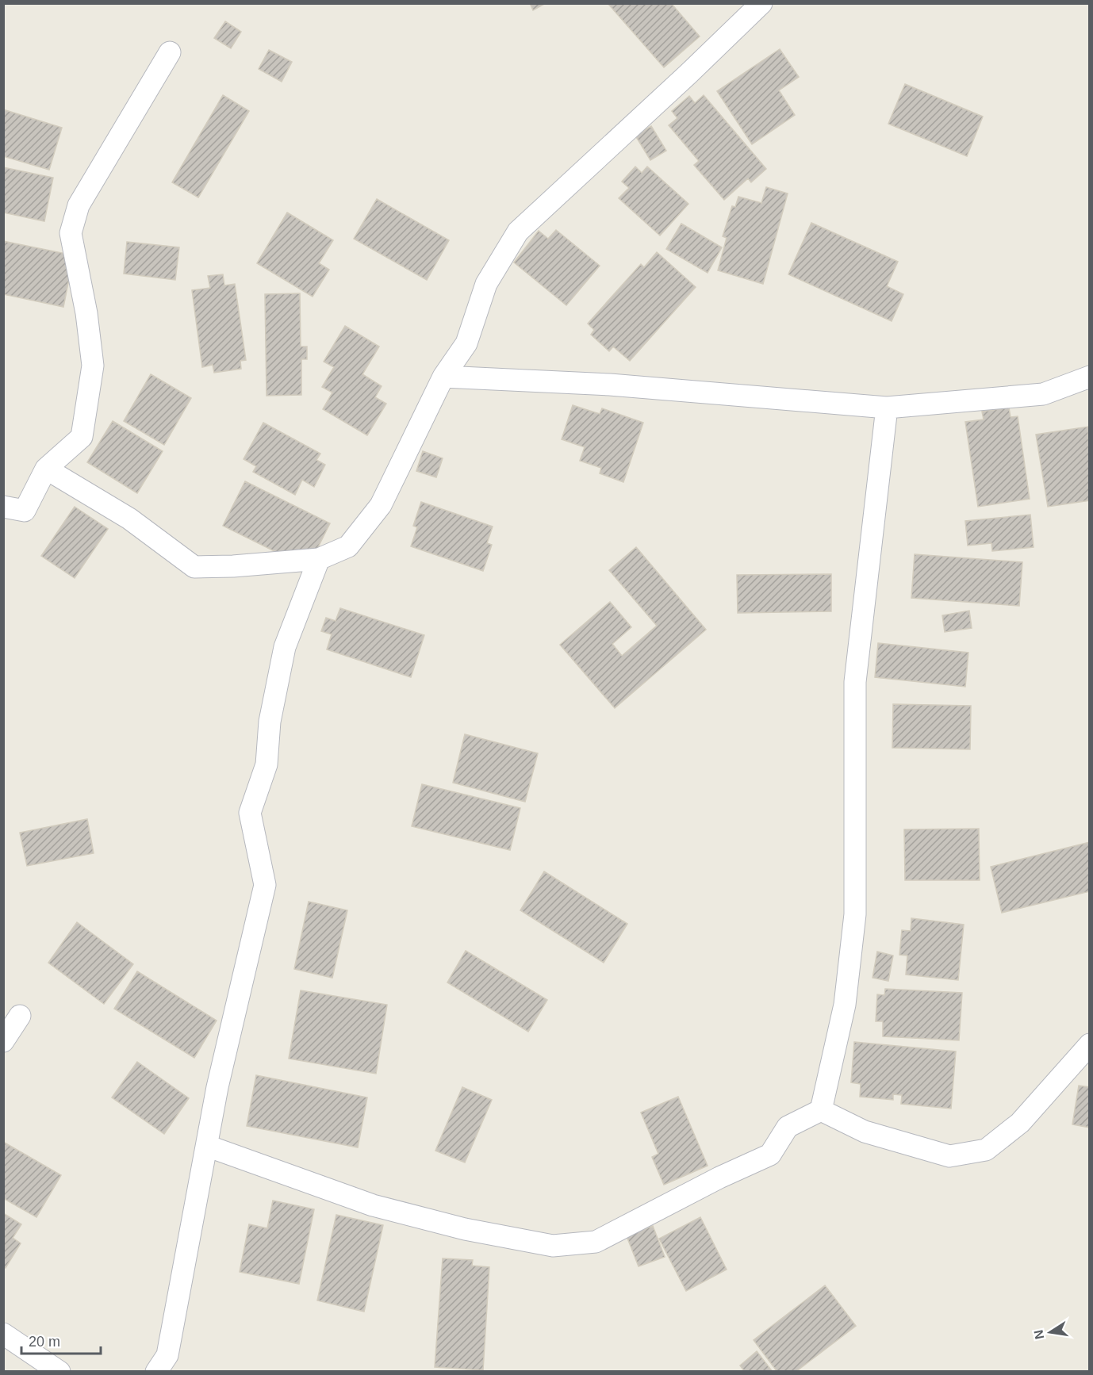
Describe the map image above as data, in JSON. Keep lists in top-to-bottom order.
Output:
{
  "scale_bar": "20 m",
  "north": "left"
}
